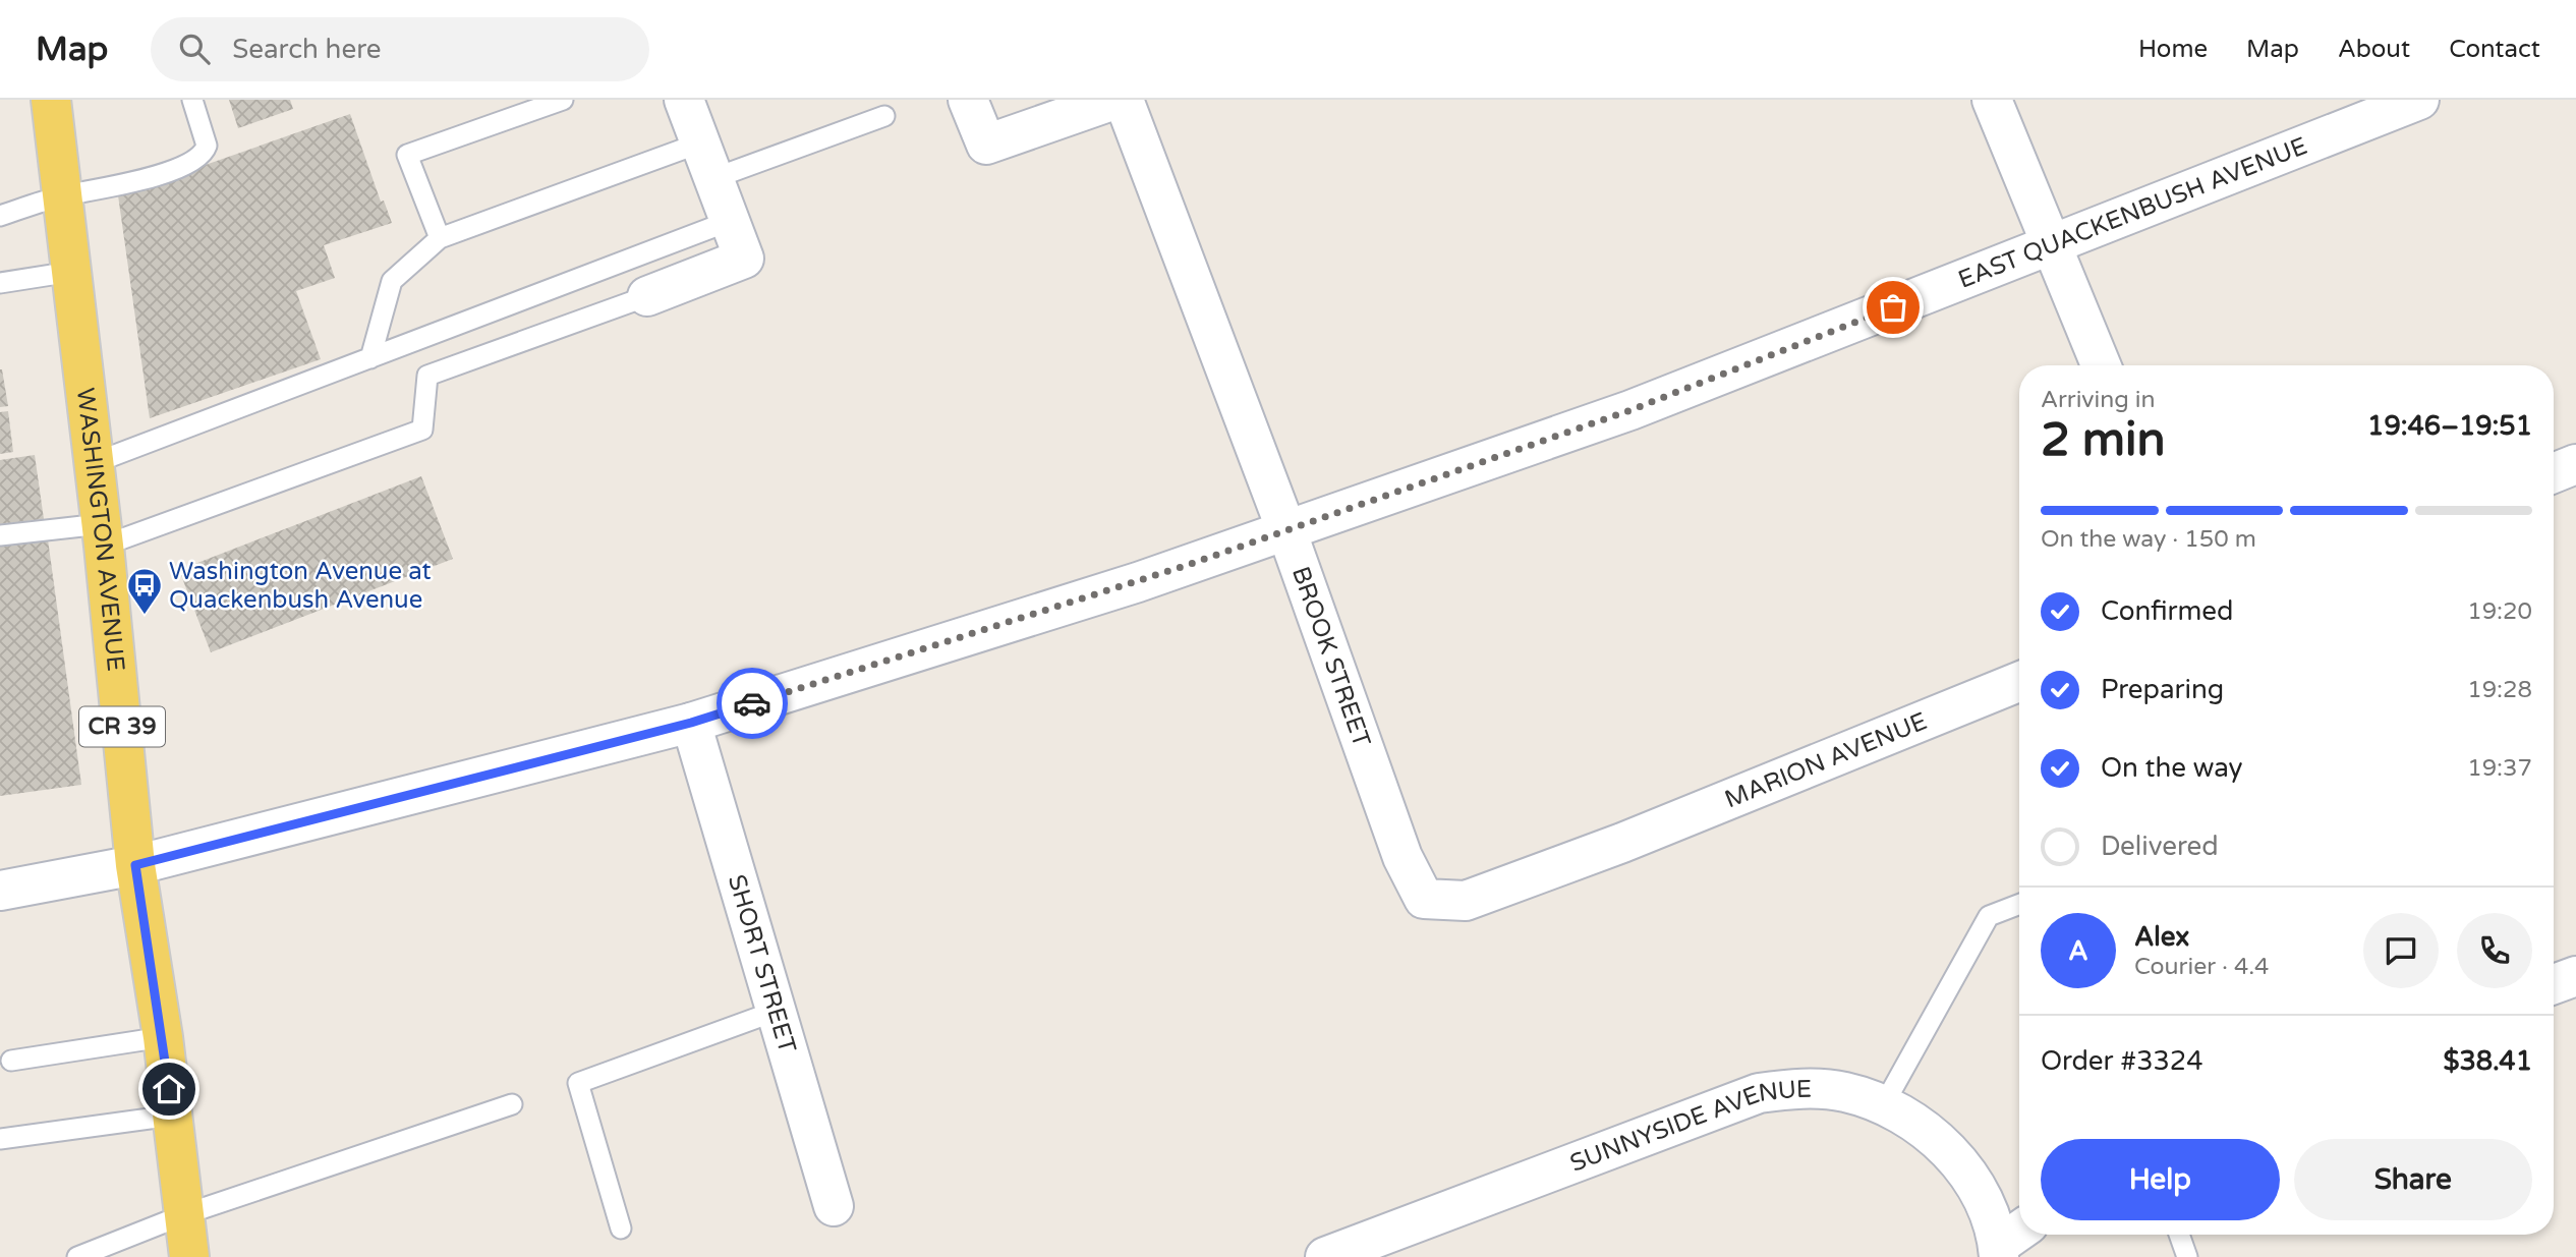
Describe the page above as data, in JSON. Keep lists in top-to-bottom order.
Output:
{
  "streets": {
    "main road": ["WASHINGTON AVENUE", "CR 39"],
    "street": [
      "EAST QUACKENBUSH AVENUE",
      "BROOK STREET",
      "MARION AVENUE",
      "SHORT STREET",
      "SUNNYSIDE AVENUE"
    ]
  },
  "crossings": [
    ["EAST QUACKENBUSH AVENUE", "WASHINGTON AVENUE"],
    ["EAST QUACKENBUSH AVENUE", "BROOK STREET"],
    ["EAST QUACKENBUSH AVENUE", "SHORT STREET"],
    ["BROOK STREET", "MARION AVENUE"]
  ],
  "places": {
    "bus stop": ["Washington Avenue at Quackenbush Avenue"]
  },
  "page": {
    "header": "Map",
    "search": "Search here",
    "nav": [
      "Home",
      "Map",
      "About",
      "Contact"
    ],
    "heading": ["2 min", "Arriving in", "19:46–19:51"],
    "panel": [
      "Alex",
      "Courier · 4.4",
      "Order #3324",
      "$38.41"
    ],
    "bar": "On the way · 150 m",
    "list": [
      ["Confirmed", "19:20"],
      ["Preparing", "19:28"],
      ["On the way", "19:37"],
      "Delivered"
    ],
    "round": "A",
    "buttons": ["Help", "Share"]
  }
}
